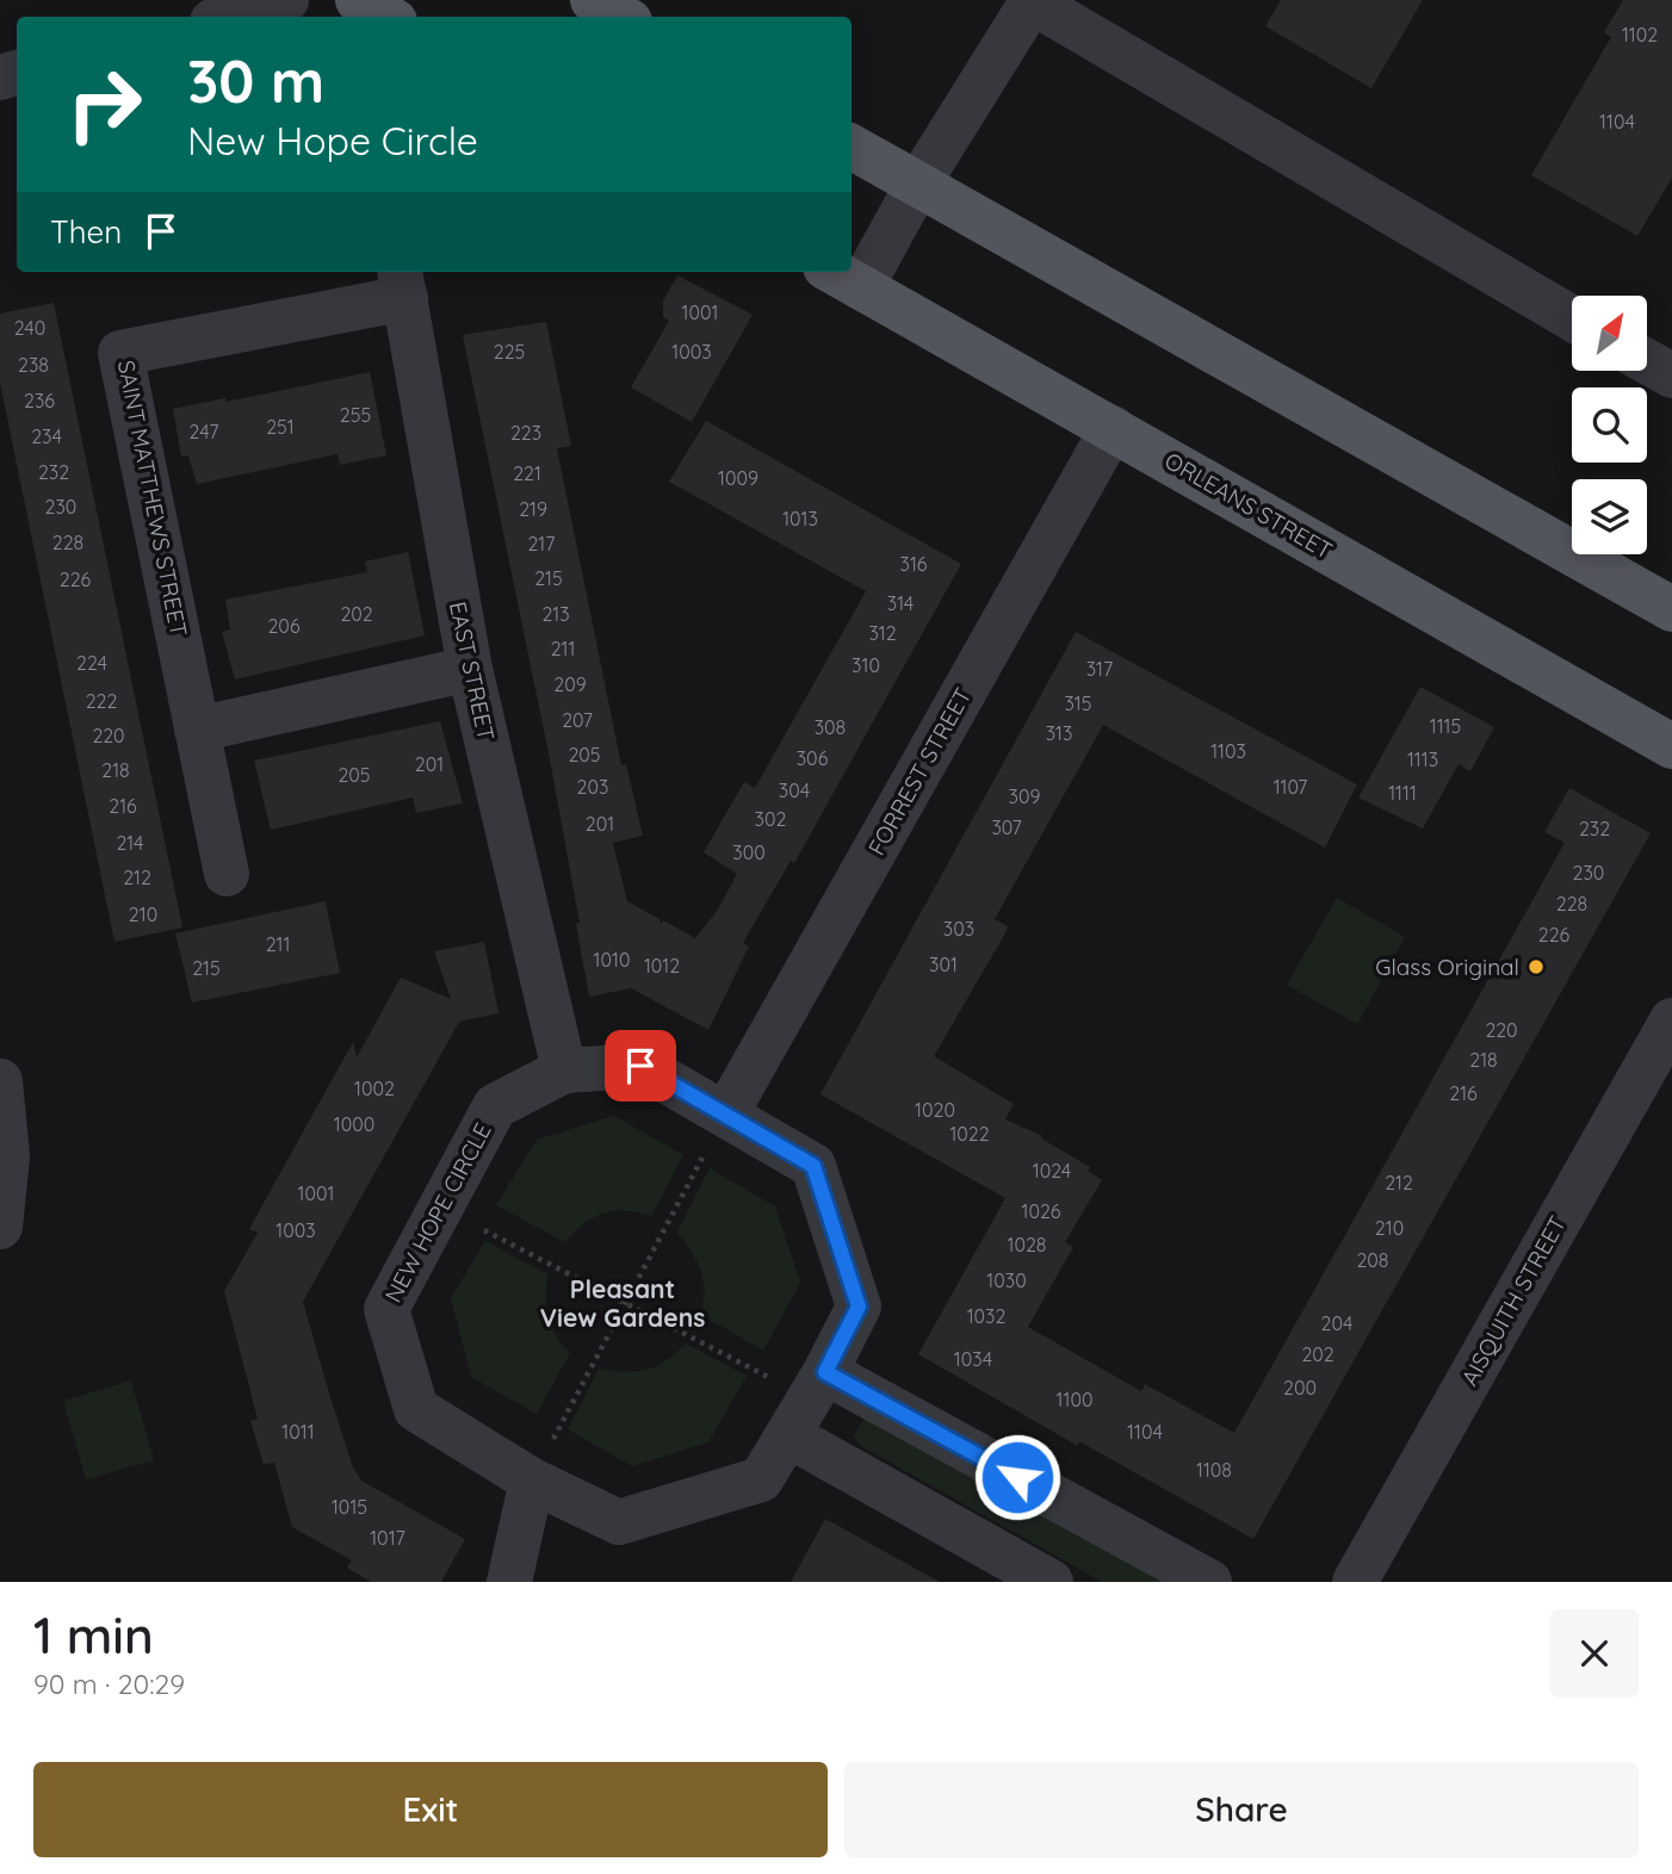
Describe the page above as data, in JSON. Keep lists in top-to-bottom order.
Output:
{
  "streets": {
    "main road": ["ORLEANS STREET"],
    "street": [
      "SAINT MATTHEWS STREET",
      "EAST STREET",
      "FORREST STREET",
      "NEW HOPE CIRCLE",
      "AISQUITH STREET"
    ]
  },
  "crossings": [
    ["SAINT MATTHEWS STREET", "EAST STREET"],
    ["ORLEANS STREET", "FORREST STREET"],
    ["EAST STREET", "NEW HOPE CIRCLE"],
    ["FORREST STREET", "NEW HOPE CIRCLE"]
  ],
  "districts": ["Pleasant View Gardens"],
  "places": ["Glass Original"],
  "house_numbers": [
    "1102",
    "1104",
    "1001",
    "240",
    "225",
    "1003",
    "238",
    "236",
    "255",
    "251",
    "247",
    "223",
    "234",
    "232",
    "221",
    "1009",
    "230",
    "219",
    "1013",
    "228",
    "217",
    "316",
    "215",
    "226",
    "314",
    "202",
    "213",
    "206",
    "312",
    "211",
    "224",
    "310",
    "317",
    "209",
    "222",
    "315",
    "207",
    "1115",
    "308",
    "313",
    "220",
    "1103",
    "205",
    "306",
    "1113",
    "201",
    "218",
    "205",
    "203",
    "1107",
    "304",
    "1111",
    "309",
    "216",
    "302",
    "201",
    "307",
    "232",
    "214",
    "300",
    "230",
    "212",
    "228",
    "210",
    "303",
    "226",
    "211",
    "1010",
    "301",
    "1012",
    "215",
    "220",
    "218",
    "1002",
    "216",
    "1020",
    "1000",
    "1022",
    "1024",
    "212",
    "1001",
    "1026",
    "210",
    "1003",
    "1028",
    "208",
    "1030",
    "1032",
    "204",
    "202",
    "1034",
    "200",
    "1100",
    "1011",
    "1104",
    "1108",
    "1015",
    "1017"
  ],
  "north": "top right",
  "page": {
    "turn": ["30 m", "New Hope Circle"],
    "then": "Then",
    "heading": ["1 min", "90 m · 20:29"],
    "buttons": ["Exit", "Share"]
  }
}
